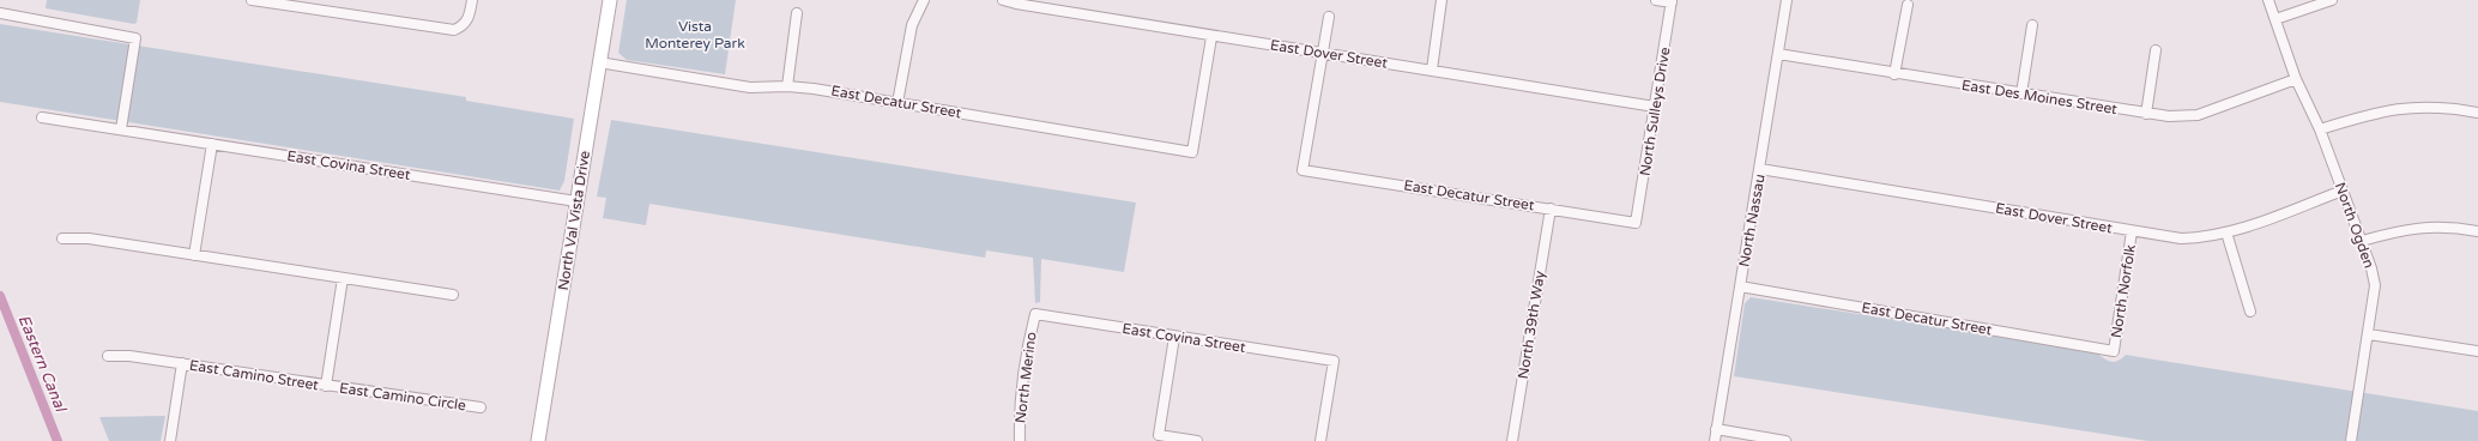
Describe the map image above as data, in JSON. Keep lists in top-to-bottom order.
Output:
{
  "streets": {
    "main road": ["North Val Vista Drive"],
    "street": [
      "East Dover Street",
      "East Des Moines Street",
      "East Decatur Street",
      "North Sulleys Drive",
      "East Covina Street",
      "North Nassau",
      "North Ogden",
      "North Norfolk",
      "North 39th Way",
      "East Camino Street",
      "North Merino",
      "East Camino Circle"
    ]
  },
  "crossings": [
    ["East Dover Street", "East Decatur Street"],
    ["East Dover Street", "North Sulleys Drive"],
    ["East Dover Street", "North Nassau"],
    ["East Dover Street", "North Ogden"],
    ["East Dover Street", "North Norfolk"],
    ["East Des Moines Street", "North Nassau"],
    ["East Des Moines Street", "North Ogden"],
    ["East Decatur Street", "North Sulleys Drive"],
    ["East Decatur Street", "North Val Vista Drive"],
    ["East Decatur Street", "North Nassau"],
    ["East Decatur Street", "North Norfolk"],
    ["East Decatur Street", "North 39th Way"],
    ["East Covina Street", "North Val Vista Drive"],
    ["East Covina Street", "North Merino"],
    ["East Camino Street", "East Camino Circle"]
  ],
  "water": ["Eastern Canal"],
  "parks": ["Vista Monterey Park"]
}
